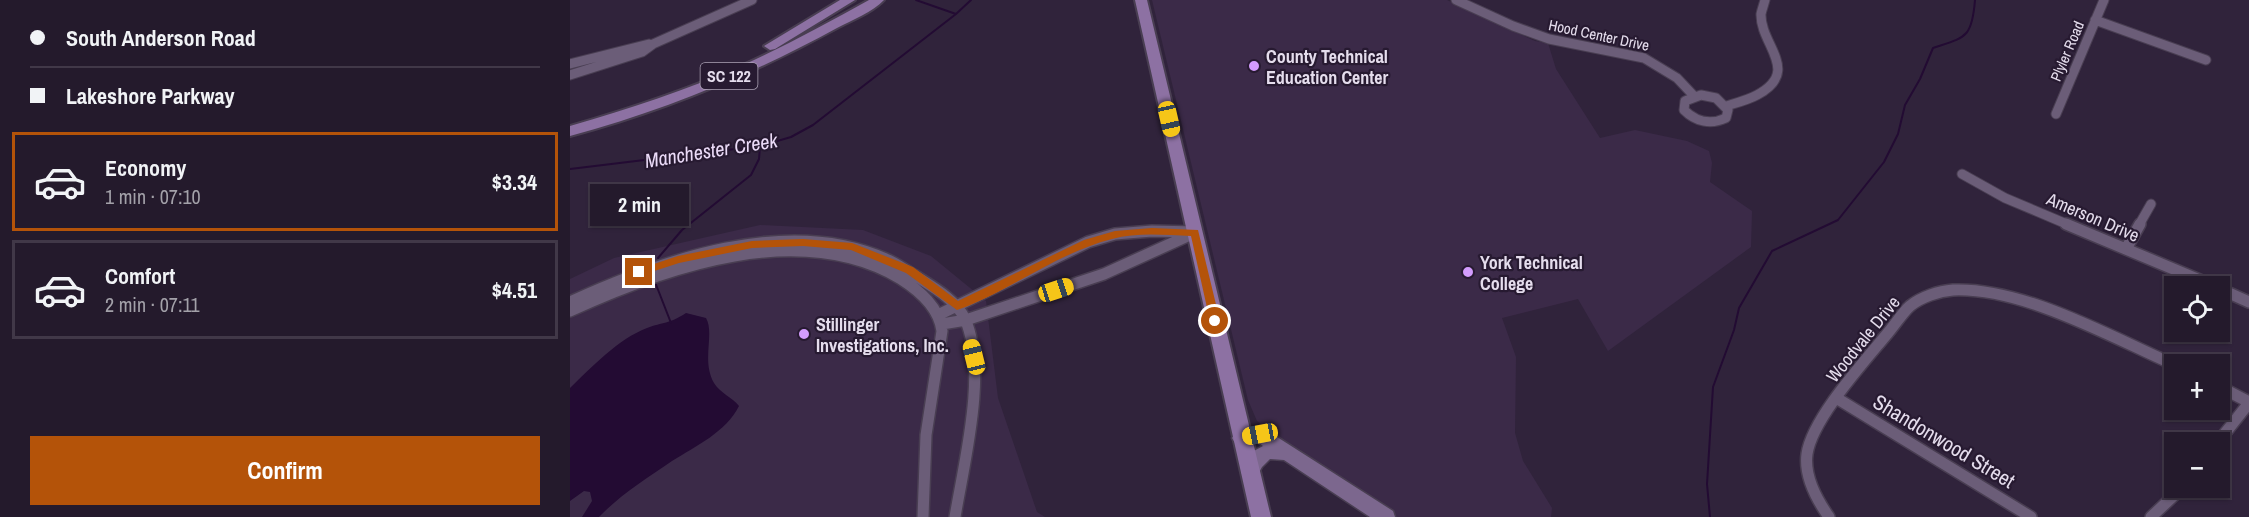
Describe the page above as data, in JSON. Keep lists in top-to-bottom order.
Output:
{
  "streets": {
    "main road": ["SC 122"],
    "street": [
      "Hood Center Drive",
      "Plyler Road",
      "Amerson Drive",
      "Woodvale Drive",
      "Shandonwood Street"
    ]
  },
  "crossings": [
    ["Woodvale Drive", "Shandonwood Street"]
  ],
  "water": ["Manchester Creek"],
  "places": ["County Technical Education Center", "York Technical College", "Stillinger Investigations, Inc."],
  "page": {
    "banner": ["South Anderson Road", "Lakeshore Parkway"],
    "list": [
      {
        "name": "Economy",
        "note": "1 min · 07:10",
        "value": "$3.34"
      },
      {
        "name": "Comfort",
        "note": "2 min · 07:11",
        "value": "$4.51"
      }
    ],
    "bubble": "2 min",
    "map_buttons": ["+", "−"],
    "buttons": "Confirm"
  }
}
